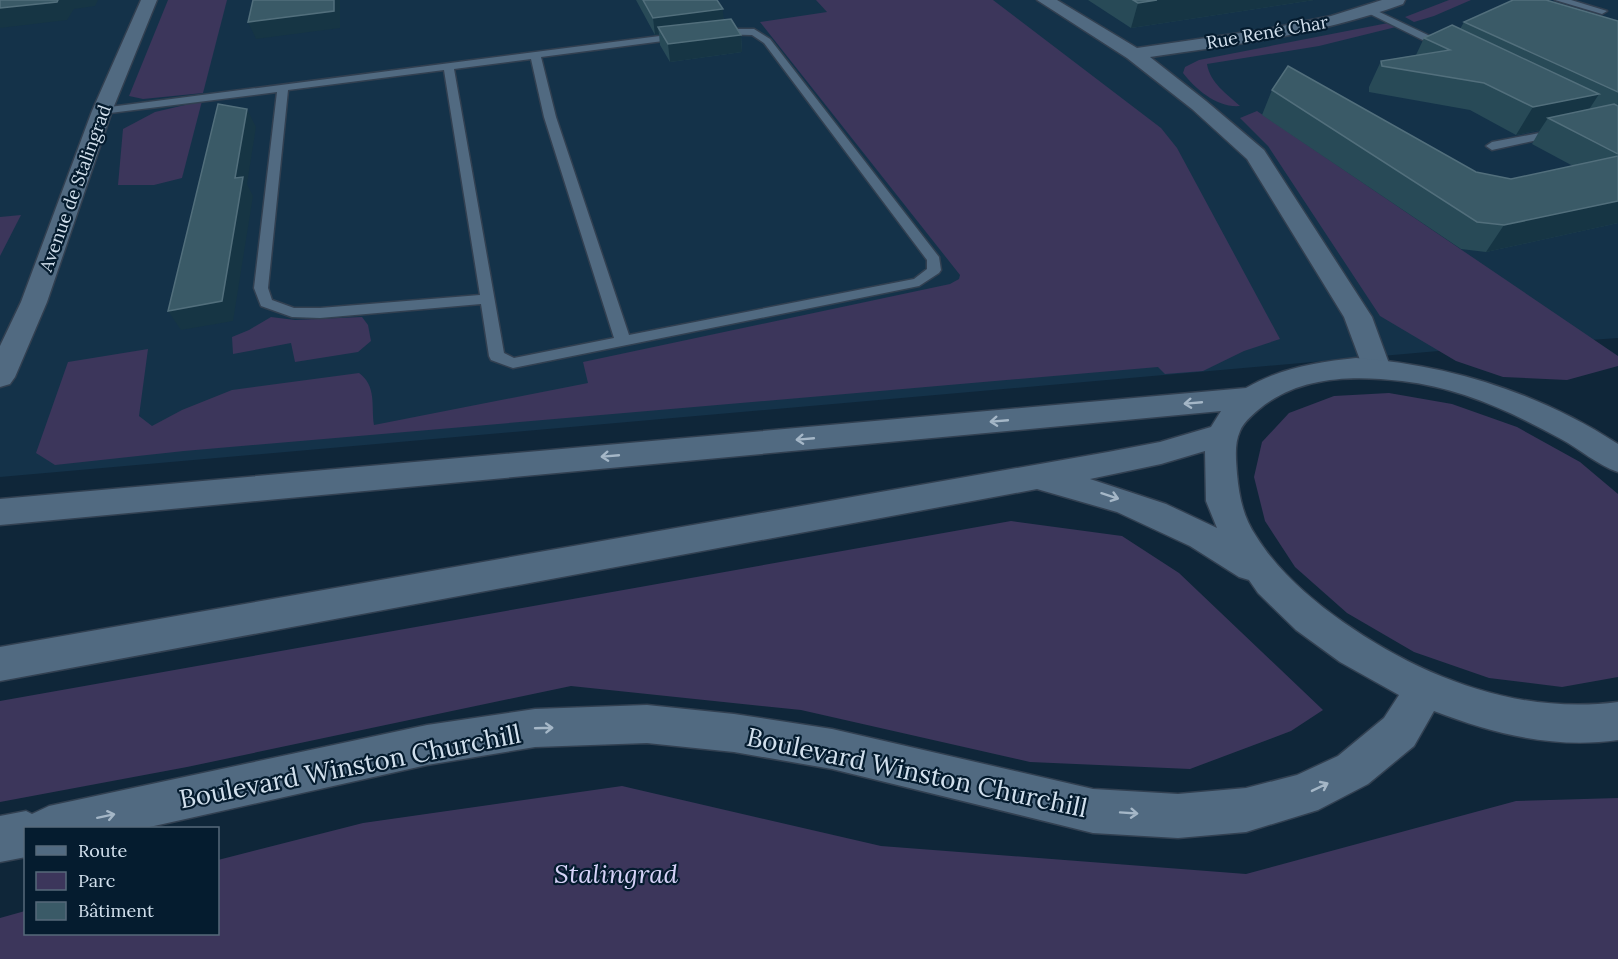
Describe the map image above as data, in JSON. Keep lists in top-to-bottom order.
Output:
{
  "streets": {
    "street": ["Rue René Char", "Avenue de Stalingrad", "Boulevard Winston Churchill"]
  },
  "parks": ["Stalingrad"],
  "legend": ["Route", "Parc", "Bâtiment"]
}
